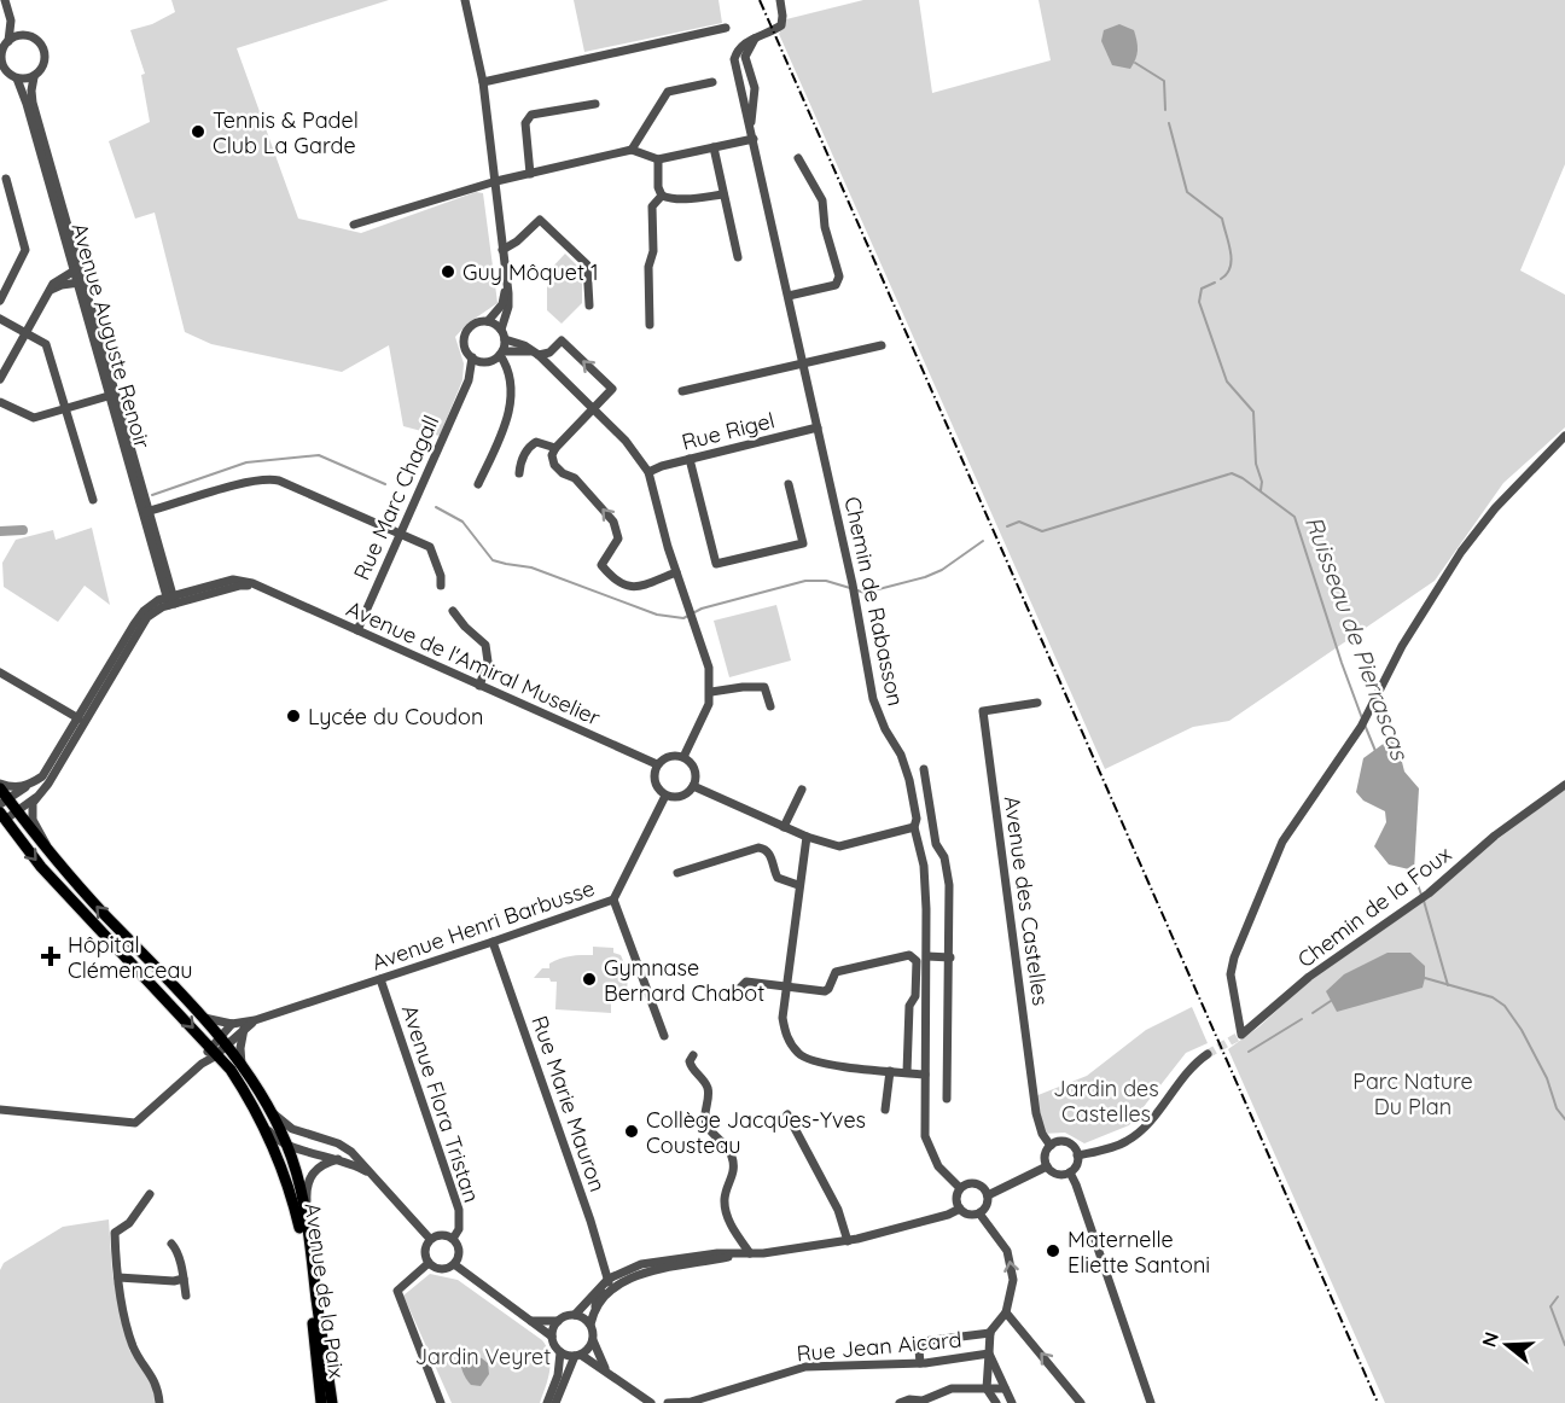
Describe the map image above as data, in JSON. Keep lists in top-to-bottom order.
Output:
{
  "streets": {
    "main road": ["Avenue de la Paix"],
    "street": [
      "Avenue Auguste Renoir",
      "Rue Rigel",
      "Rue Marc Chagall",
      "Chemin de Rabasson",
      "Avenue de l'Amiral Muselier",
      "Avenue des Castelles",
      "Chemin de la Foux",
      "Avenue Henri Barbusse",
      "Avenue Flora Tristan",
      "Rue Marie Mauron",
      "Rue Jean Aicard"
    ]
  },
  "crossings": [
    ["Avenue Auguste Renoir", "Avenue de l'Amiral Muselier"],
    ["Rue Rigel", "Chemin de Rabasson"],
    ["Rue Marc Chagall", "Avenue de l'Amiral Muselier"],
    ["Avenue de l'Amiral Muselier", "Avenue Henri Barbusse"],
    ["Avenue Henri Barbusse", "Avenue Flora Tristan"],
    ["Avenue Henri Barbusse", "Rue Marie Mauron"],
    ["Avenue Henri Barbusse", "Avenue de la Paix"]
  ],
  "water": ["Ruisseau de Pierrascas"],
  "parks": ["Parc Nature Du Plan", "Jardin des Castelles", "Jardin Veyret"],
  "places": {
    "other": [
      "Tennis & Padel Club La Garde",
      "Guy Môquet 1",
      "Lycée du Coudon",
      "Gymnase Bernard Chabot",
      "Collège Jacques-Yves Cousteau",
      "Maternelle Eliette Santoni"
    ],
    "health": ["Hôpital Clémenceau"]
  },
  "north": "left"
}
